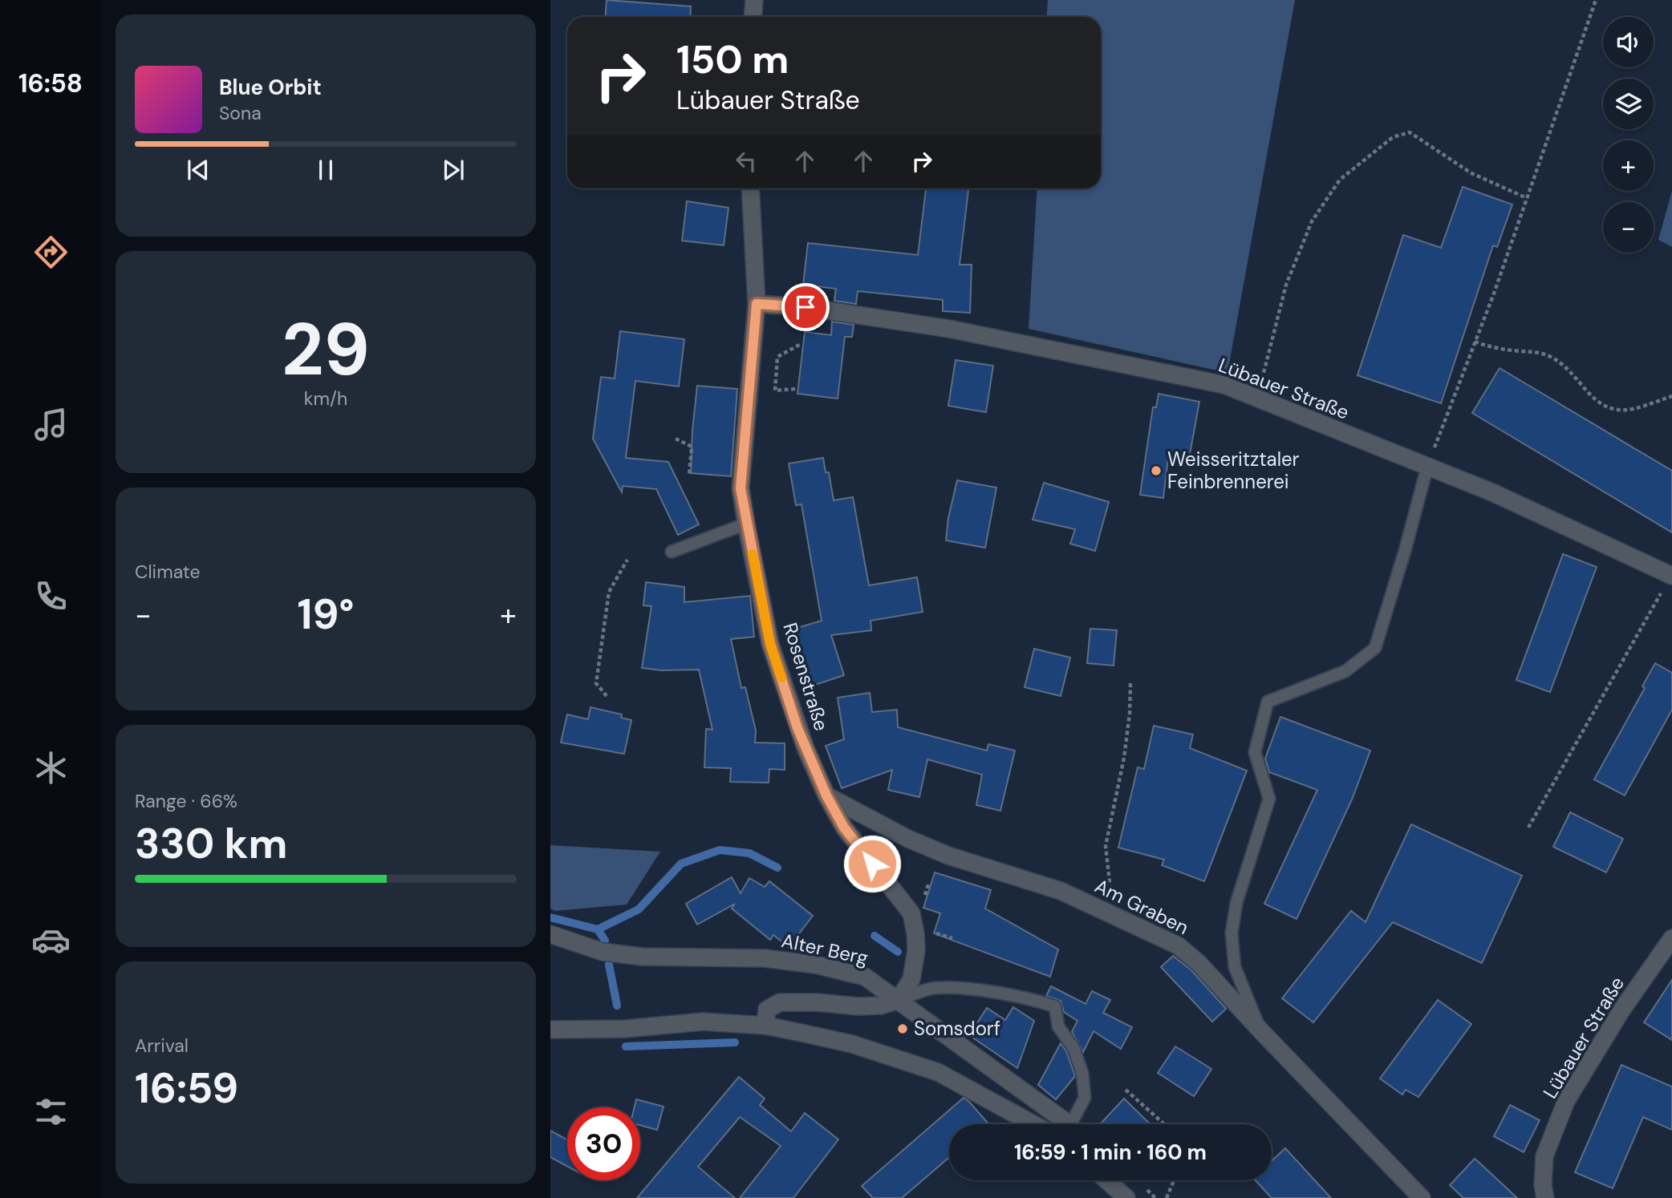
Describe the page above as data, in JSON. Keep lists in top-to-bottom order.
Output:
{
  "streets": {
    "street": [
      "Lübauer Straße",
      "Rosenstraße",
      "Am Graben",
      "Alter Berg"
    ]
  },
  "crossings": [
    ["Lübauer Straße", "Rosenstraße"],
    ["Rosenstraße", "Am Graben"],
    ["Rosenstraße", "Alter Berg"]
  ],
  "places": ["Weisseritztaler Feinbrennerei", "Somsdorf"],
  "page": {
    "tabs": "16:58",
    "map_buttons": ["+", "−"],
    "turn": ["150 m", "Lübauer Straße"],
    "song": ["Blue Orbit", "Sona"],
    "tile": [
      ["29", "km/h"],
      "Climate",
      ["Range · 66%", "330 km"],
      ["Arrival", "16:59"]
    ],
    "heat": ["−", "19°", "+"],
    "limit": "30",
    "trip": "16:59 · 1 min · 160 m"
  }
}
